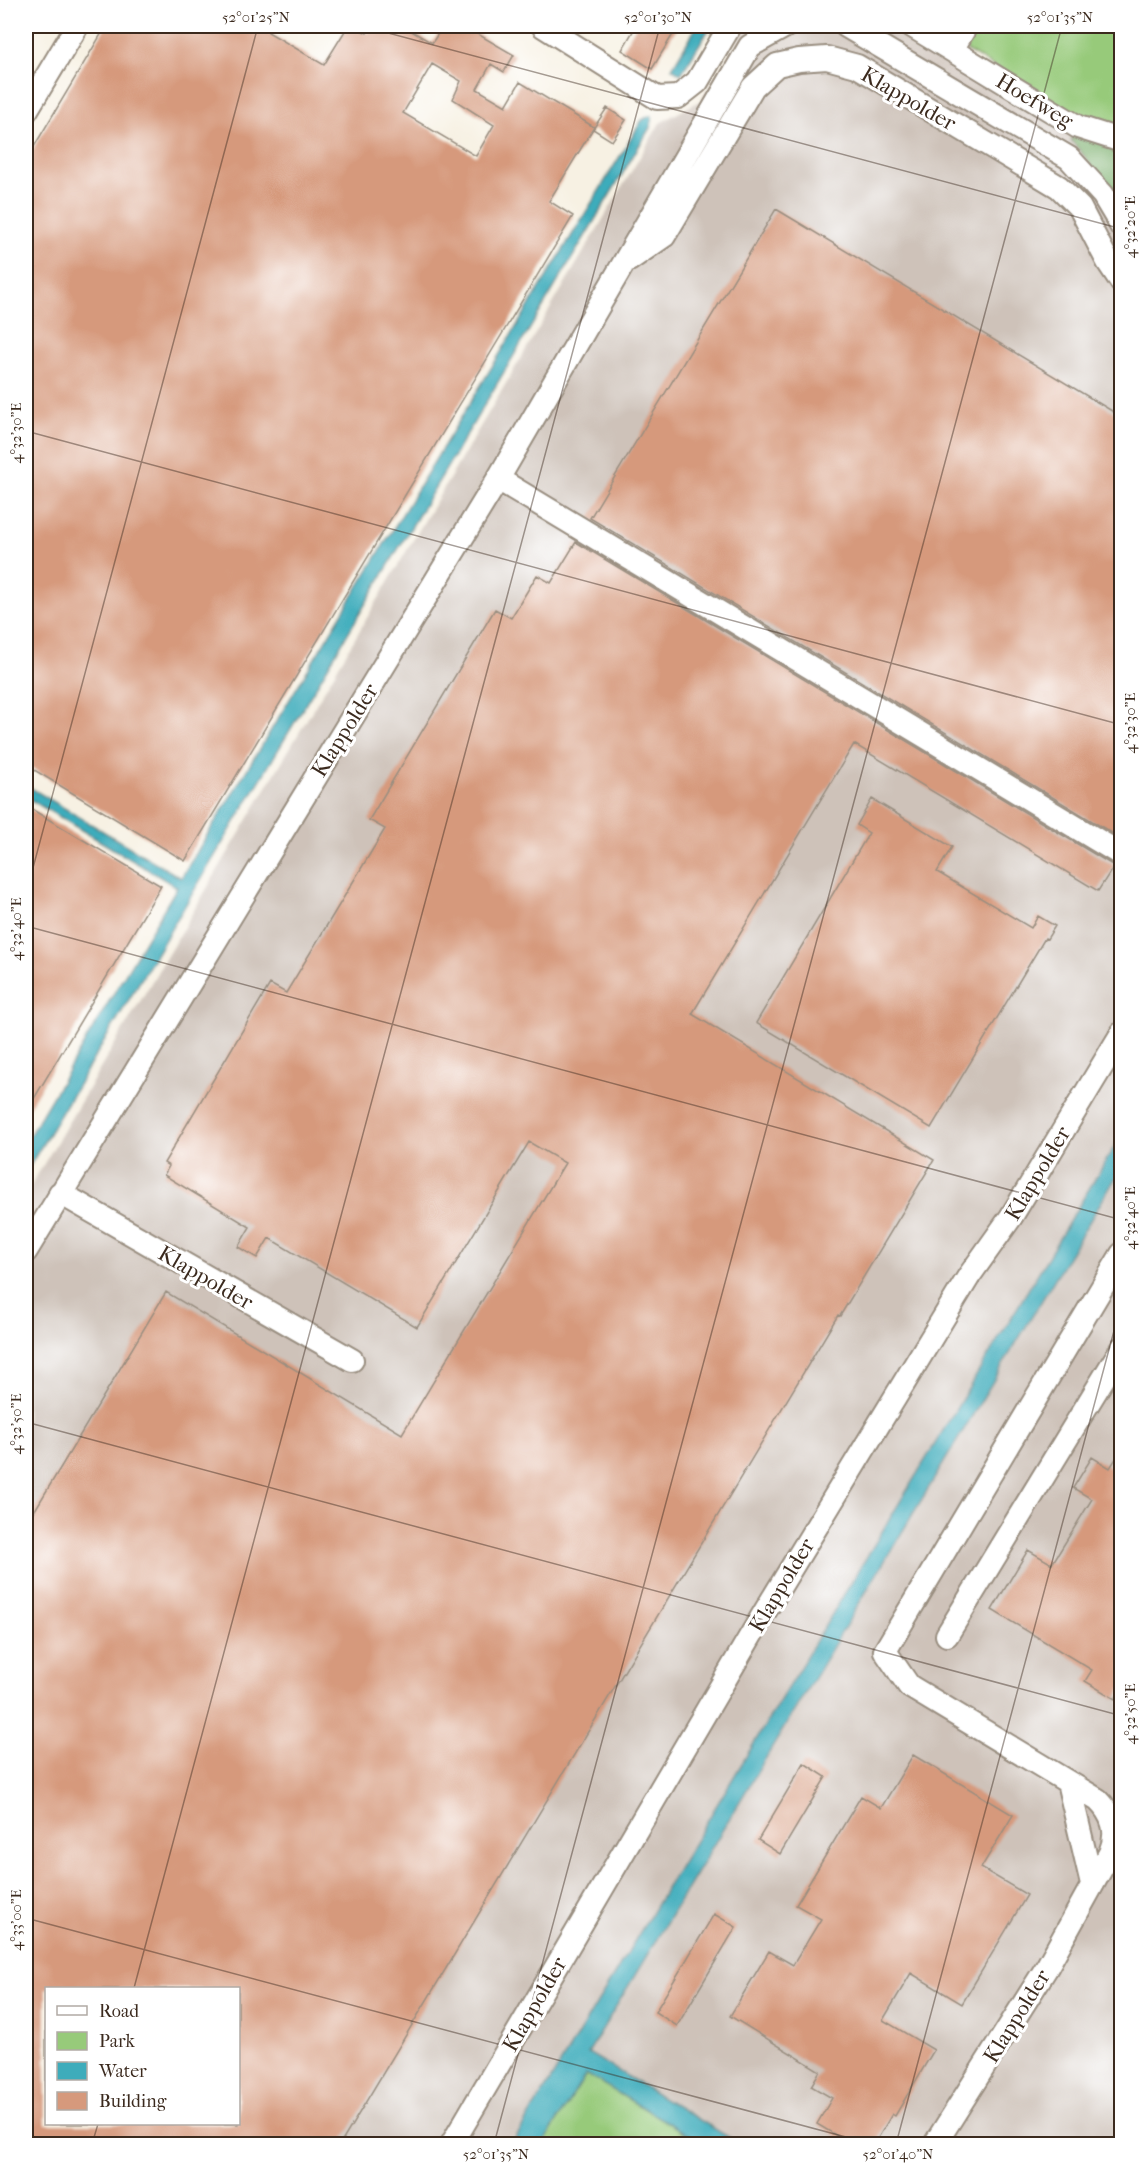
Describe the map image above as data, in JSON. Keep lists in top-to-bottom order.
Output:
{
  "streets": {
    "street": ["Klappolder", "Hoefweg"]
  },
  "legend": [
    "Road",
    "Park",
    "Water",
    "Building"
  ],
  "coordinates": [
    "52°01'25\"N",
    "52°01'30\"N",
    "52°01'35\"N",
    "4°32'20\"E",
    "4°32'30\"E",
    "4°32'40\"E",
    "4°32'50\"E",
    "4°33'00\"E",
    "52°01'40\"N"
  ]
}
